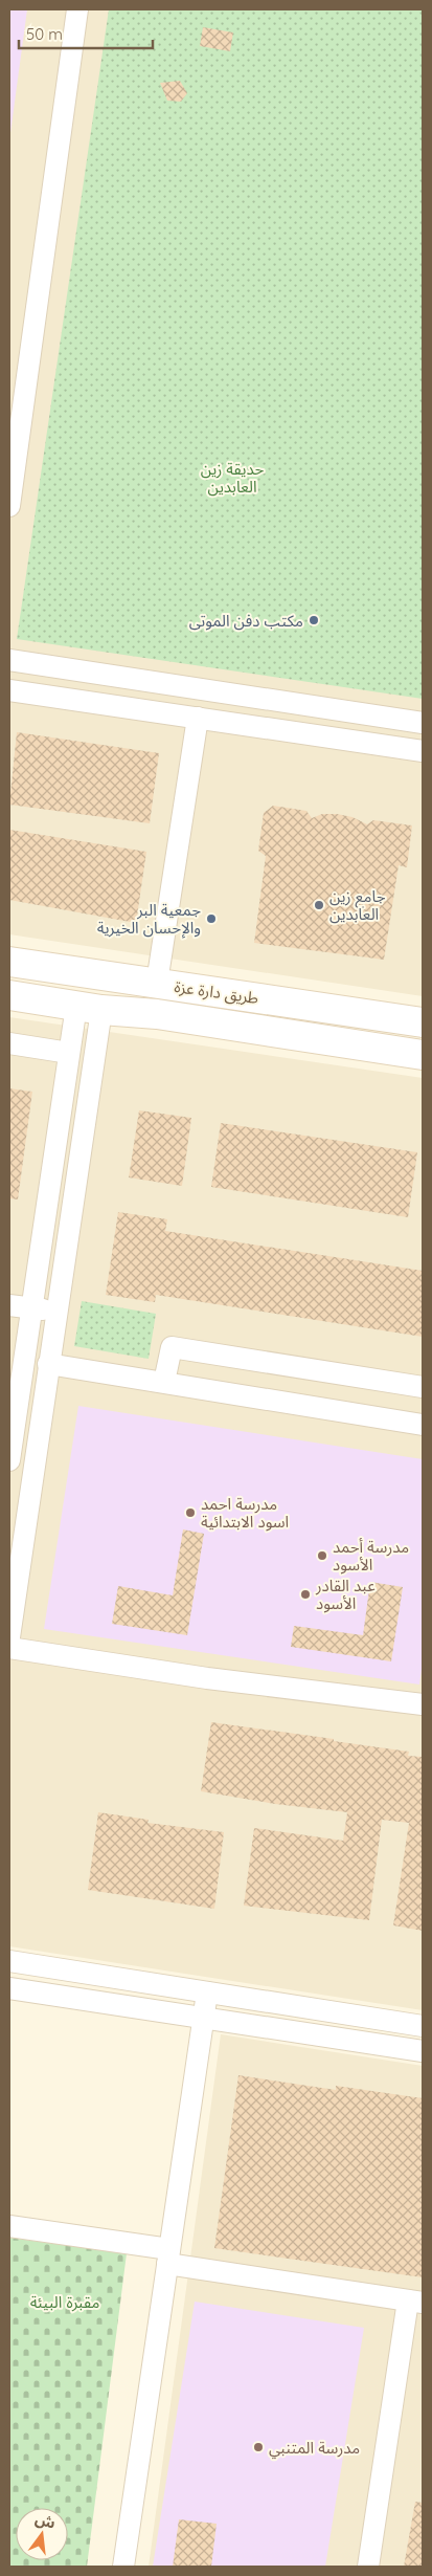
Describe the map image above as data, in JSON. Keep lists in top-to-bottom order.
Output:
{
  "streets": {
    "main road": ["طريق دارة عزة"]
  },
  "parks": ["حديقة زين العابدين", "مقبرة البيئة"],
  "places": [
    "مكتب دفن الموتى",
    "جامع زين العابدين",
    "جمعية البر والإحسان الخيرية",
    "مدرسة احمد اسود الابتدائية",
    "مدرسة أحمد الأسود",
    "عبد القادر الأسود",
    "مدرسة المتنبي"
  ],
  "scale_bar": "50 m",
  "north": "top"
}
